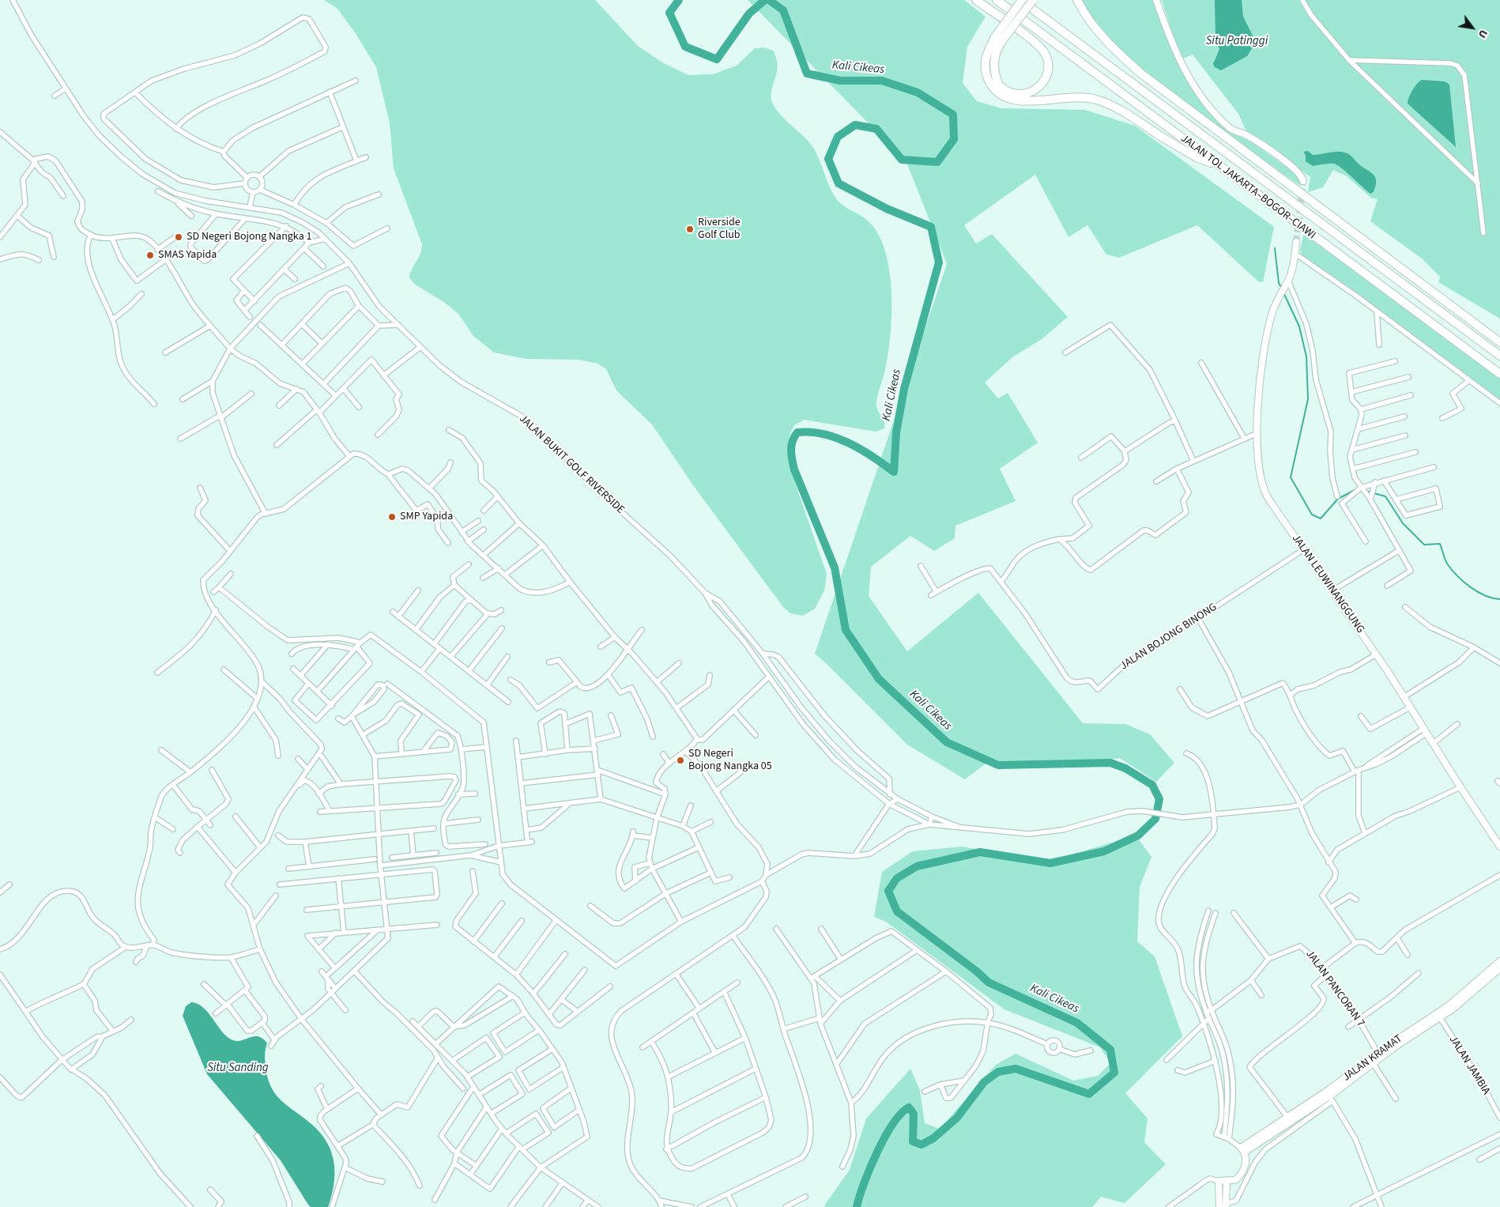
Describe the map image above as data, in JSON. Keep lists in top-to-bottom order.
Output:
{
  "streets": {
    "highway": ["JALAN TOL JAKARTA–BOGOR–CIAWI"],
    "main road": ["JALAN LEUWINANGGUNG", "JALAN KRAMAT"],
    "street": [
      "JALAN BUKIT GOLF RIVERSIDE",
      "JALAN BOJONG BINONG",
      "JALAN PANCORAN 7",
      "JALAN JAMBIA"
    ]
  },
  "crossings": [
    ["JALAN LEUWINANGGUNG", "JALAN BOJONG BINONG"],
    ["JALAN PANCORAN 7", "JALAN KRAMAT"],
    ["JALAN KRAMAT", "JALAN JAMBIA"]
  ],
  "water": ["Situ Patinggi", "Kali Cikeas", "Situ Sanding"],
  "places": [
    "Riverside Golf Club",
    "SD Negeri Bojong Nangka 1",
    "SMAS Yapida",
    "SMP Yapida",
    "SD Negeri Bojong Nangka 05"
  ],
  "north": "bottom right"
}
